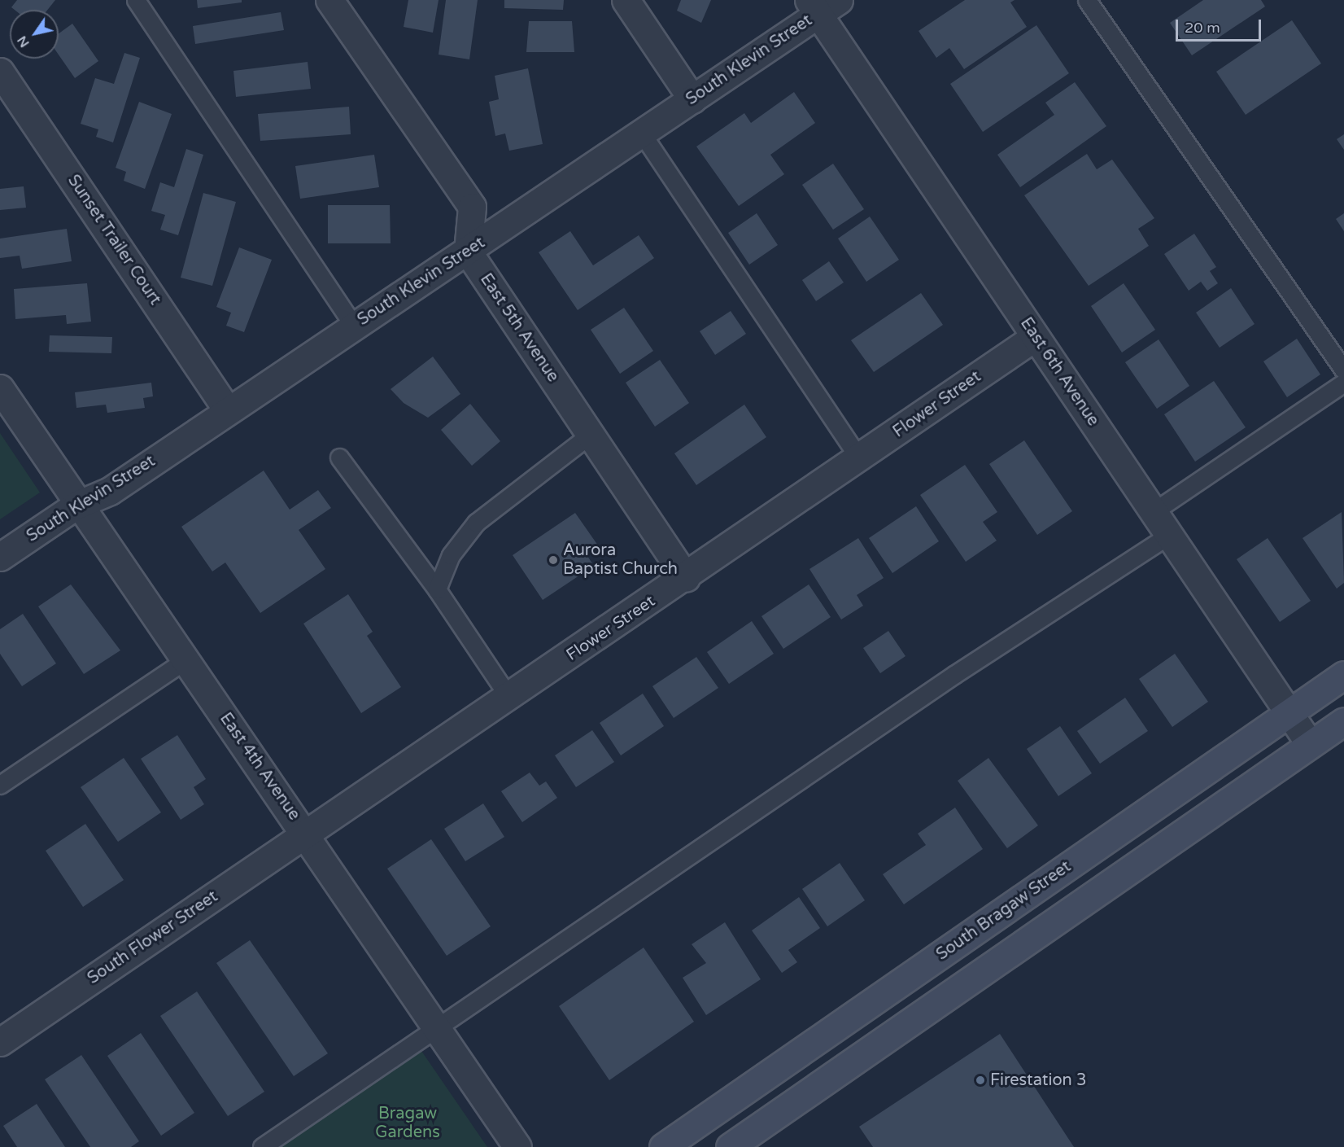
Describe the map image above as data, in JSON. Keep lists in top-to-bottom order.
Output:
{
  "streets": {
    "main road": ["South Bragaw Street"],
    "street": [
      "South Klevin Street",
      "Sunset Trailer Court",
      "East 5th Avenue",
      "East 6th Avenue",
      "Flower Street",
      "East 4th Avenue",
      "South Flower Street"
    ]
  },
  "crossings": [
    ["South Klevin Street", "Sunset Trailer Court"],
    ["South Klevin Street", "East 5th Avenue"],
    ["South Klevin Street", "East 6th Avenue"],
    ["South Klevin Street", "East 4th Avenue"],
    ["East 5th Avenue", "Flower Street"],
    ["East 6th Avenue", "Flower Street"],
    ["East 6th Avenue", "South Bragaw Street"],
    ["Flower Street", "East 4th Avenue"],
    ["Flower Street", "South Flower Street"],
    ["East 4th Avenue", "South Flower Street"]
  ],
  "parks": ["Bragaw Gardens"],
  "places": ["Aurora Baptist Church", "Firestation 3"],
  "scale_bar": "20 m",
  "north": "bottom left"
}
